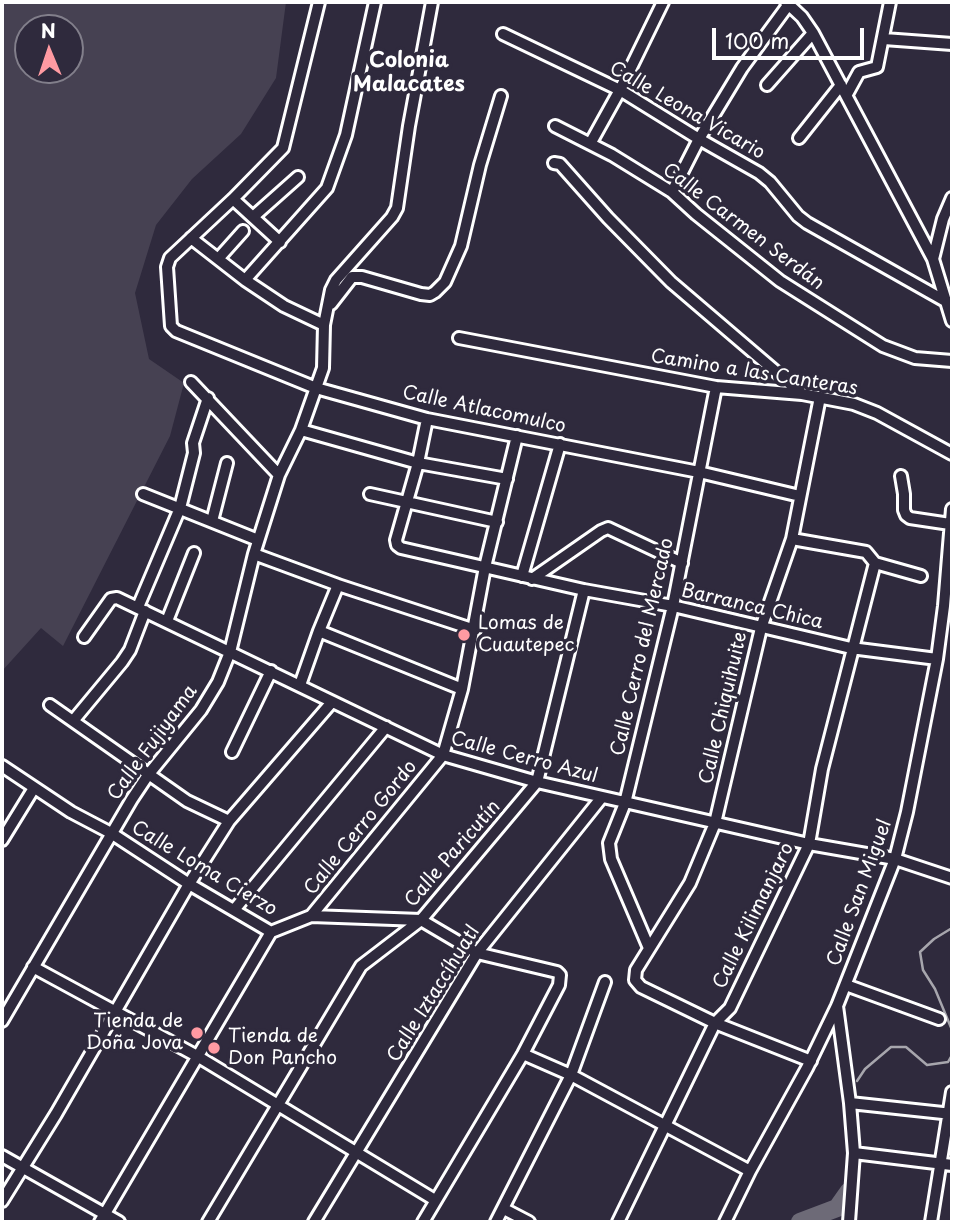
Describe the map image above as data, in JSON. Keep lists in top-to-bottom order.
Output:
{
  "streets": {
    "street": [
      "Calle Leona Vicario",
      "Calle Carmen Serdán",
      "Camino a las Canteras",
      "Calle Atlacomulco",
      "Barranca Chica",
      "Calle Cerro del Mercado",
      "Calle Chiquihuite",
      "Calle Fujiyama",
      "Calle Cerro Azul",
      "Calle Cerro Gordo",
      "Calle Paricutín",
      "Calle Loma Cierzo",
      "Calle San Miguel",
      "Calle Kilimanjaro",
      "Calle Iztaccíhuatl"
    ]
  },
  "crossings": [
    ["Camino a las Canteras", "Calle Cerro del Mercado"],
    ["Camino a las Canteras", "Calle Chiquihuite"],
    ["Calle Atlacomulco", "Calle Cerro del Mercado"],
    ["Calle Atlacomulco", "Calle Chiquihuite"],
    ["Calle Atlacomulco", "Calle Fujiyama"],
    ["Calle Atlacomulco", "Calle Cerro Gordo"],
    ["Barranca Chica", "Calle Cerro del Mercado"],
    ["Barranca Chica", "Calle Chiquihuite"],
    ["Barranca Chica", "Calle Cerro Gordo"],
    ["Barranca Chica", "Calle San Miguel"],
    ["Barranca Chica", "Calle Kilimanjaro"],
    ["Calle Cerro del Mercado", "Calle Chiquihuite"],
    ["Calle Cerro del Mercado", "Calle Cerro Azul"],
    ["Calle Chiquihuite", "Calle Cerro Azul"],
    ["Calle Chiquihuite", "Calle Kilimanjaro"],
    ["Calle Fujiyama", "Calle Cerro Azul"],
    ["Calle Fujiyama", "Calle Loma Cierzo"],
    ["Calle Cerro Azul", "Calle Cerro Gordo"],
    ["Calle Cerro Azul", "Calle Paricutín"],
    ["Calle Cerro Azul", "Calle San Miguel"],
    ["Calle Cerro Azul", "Calle Kilimanjaro"],
    ["Calle Cerro Azul", "Calle Iztaccíhuatl"],
    ["Calle Cerro Gordo", "Calle Loma Cierzo"],
    ["Calle Paricutín", "Calle Loma Cierzo"],
    ["Calle Loma Cierzo", "Calle Iztaccíhuatl"]
  ],
  "districts": ["Colonia Malacates"],
  "places": ["Lomas de Cuautepec", "Tienda de Doña Jova", "Tienda de Don Pancho"],
  "scale_bar": "100 m",
  "north": "top"
}
